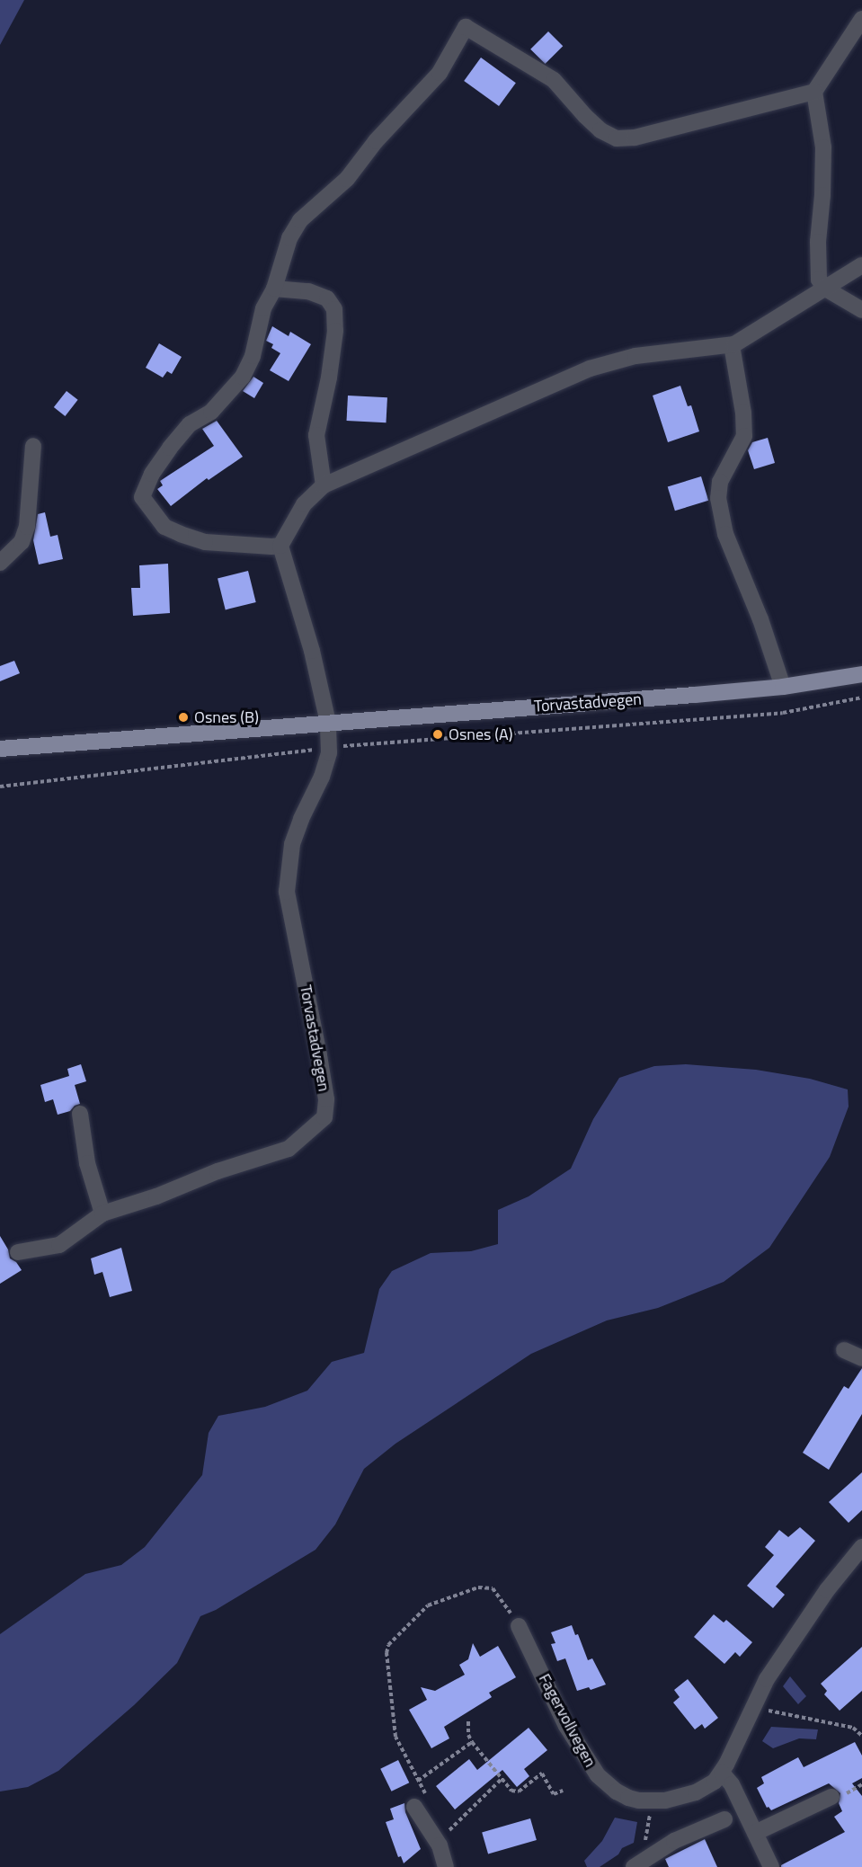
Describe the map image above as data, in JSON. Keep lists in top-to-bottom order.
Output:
{
  "streets": {
    "main road": ["Torvastadvegen"],
    "street": ["Fagervollvegen"]
  },
  "places": ["Osnes (B)", "Osnes (A)"]
}
